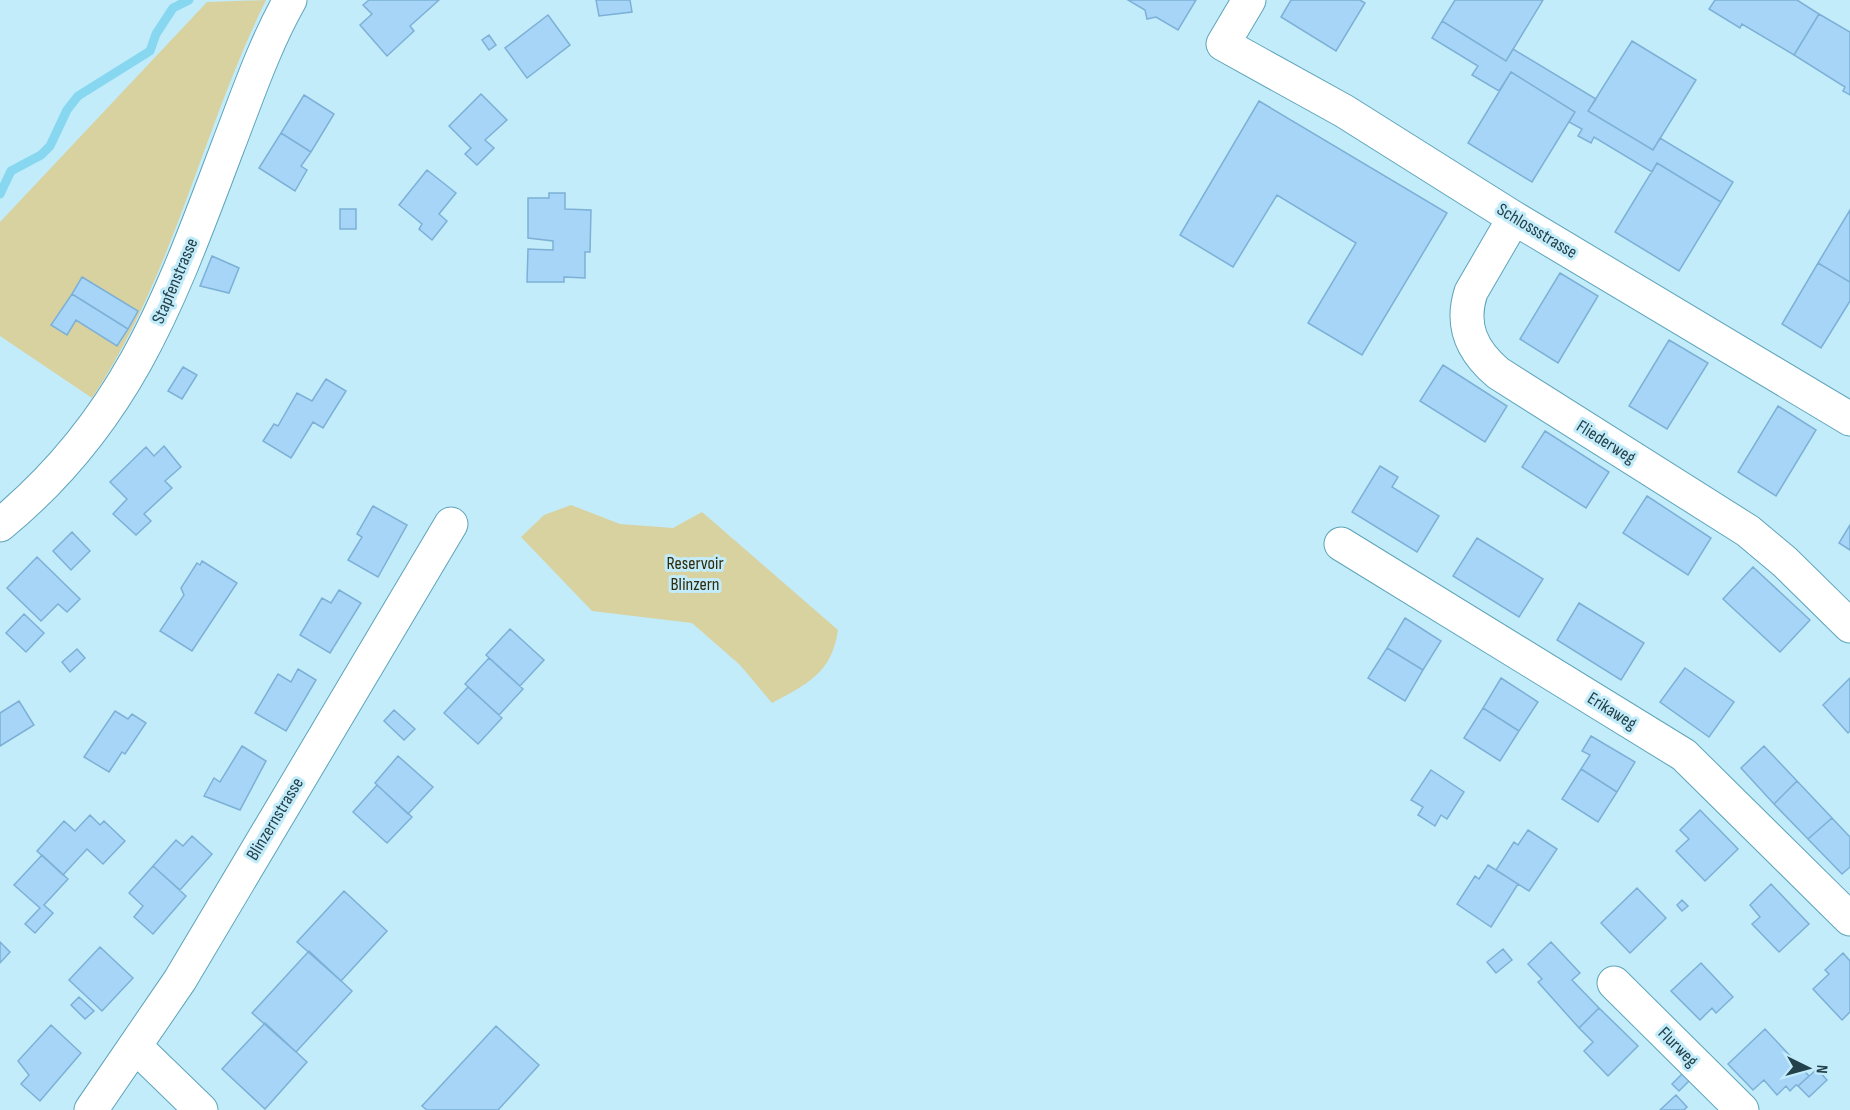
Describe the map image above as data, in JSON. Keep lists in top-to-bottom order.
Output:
{
  "streets": {
    "street": [
      "Schlossstrasse",
      "Stapfenstrasse",
      "Fliederweg",
      "Erikaweg",
      "Blinzernstrasse",
      "Flurweg"
    ]
  },
  "crossings": [
    ["Schlossstrasse", "Fliederweg"]
  ],
  "parks": ["Reservoir Blinzern"],
  "north": "right"
}
